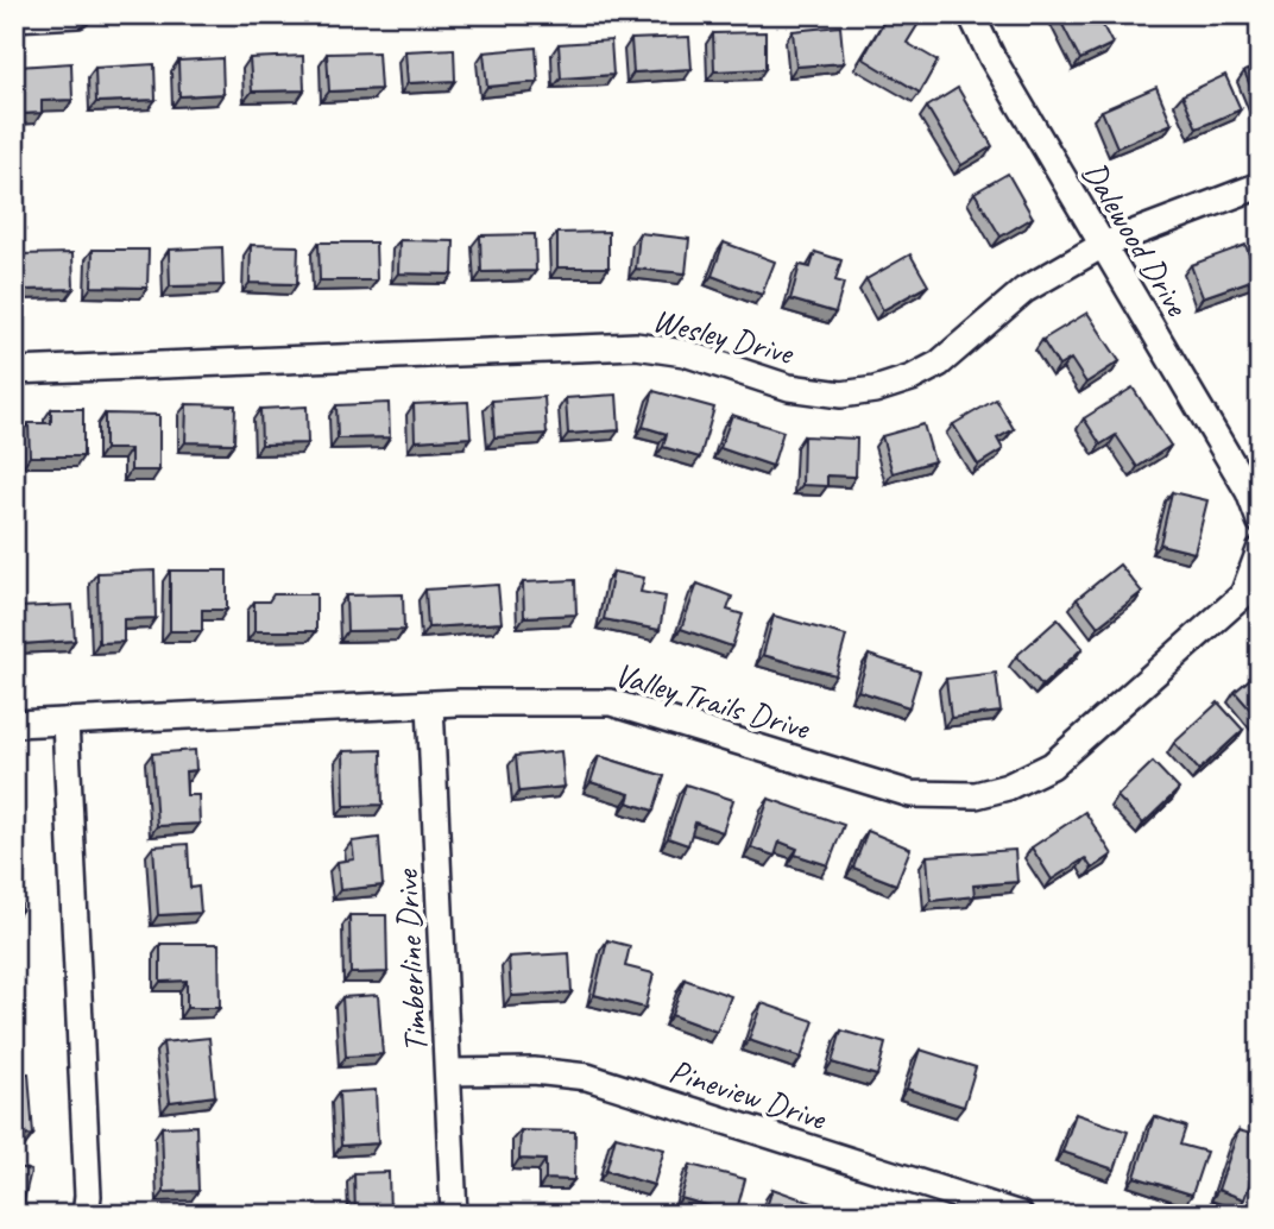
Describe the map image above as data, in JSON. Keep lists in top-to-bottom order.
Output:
{
  "streets": {
    "street": [
      "Dalewood Drive",
      "Wesley Drive",
      "Valley Trails Drive",
      "Timberline Drive",
      "Pineview Drive"
    ]
  },
  "crossings": [
    ["Dalewood Drive", "Wesley Drive"],
    ["Valley Trails Drive", "Timberline Drive"],
    ["Timberline Drive", "Pineview Drive"]
  ]
}
